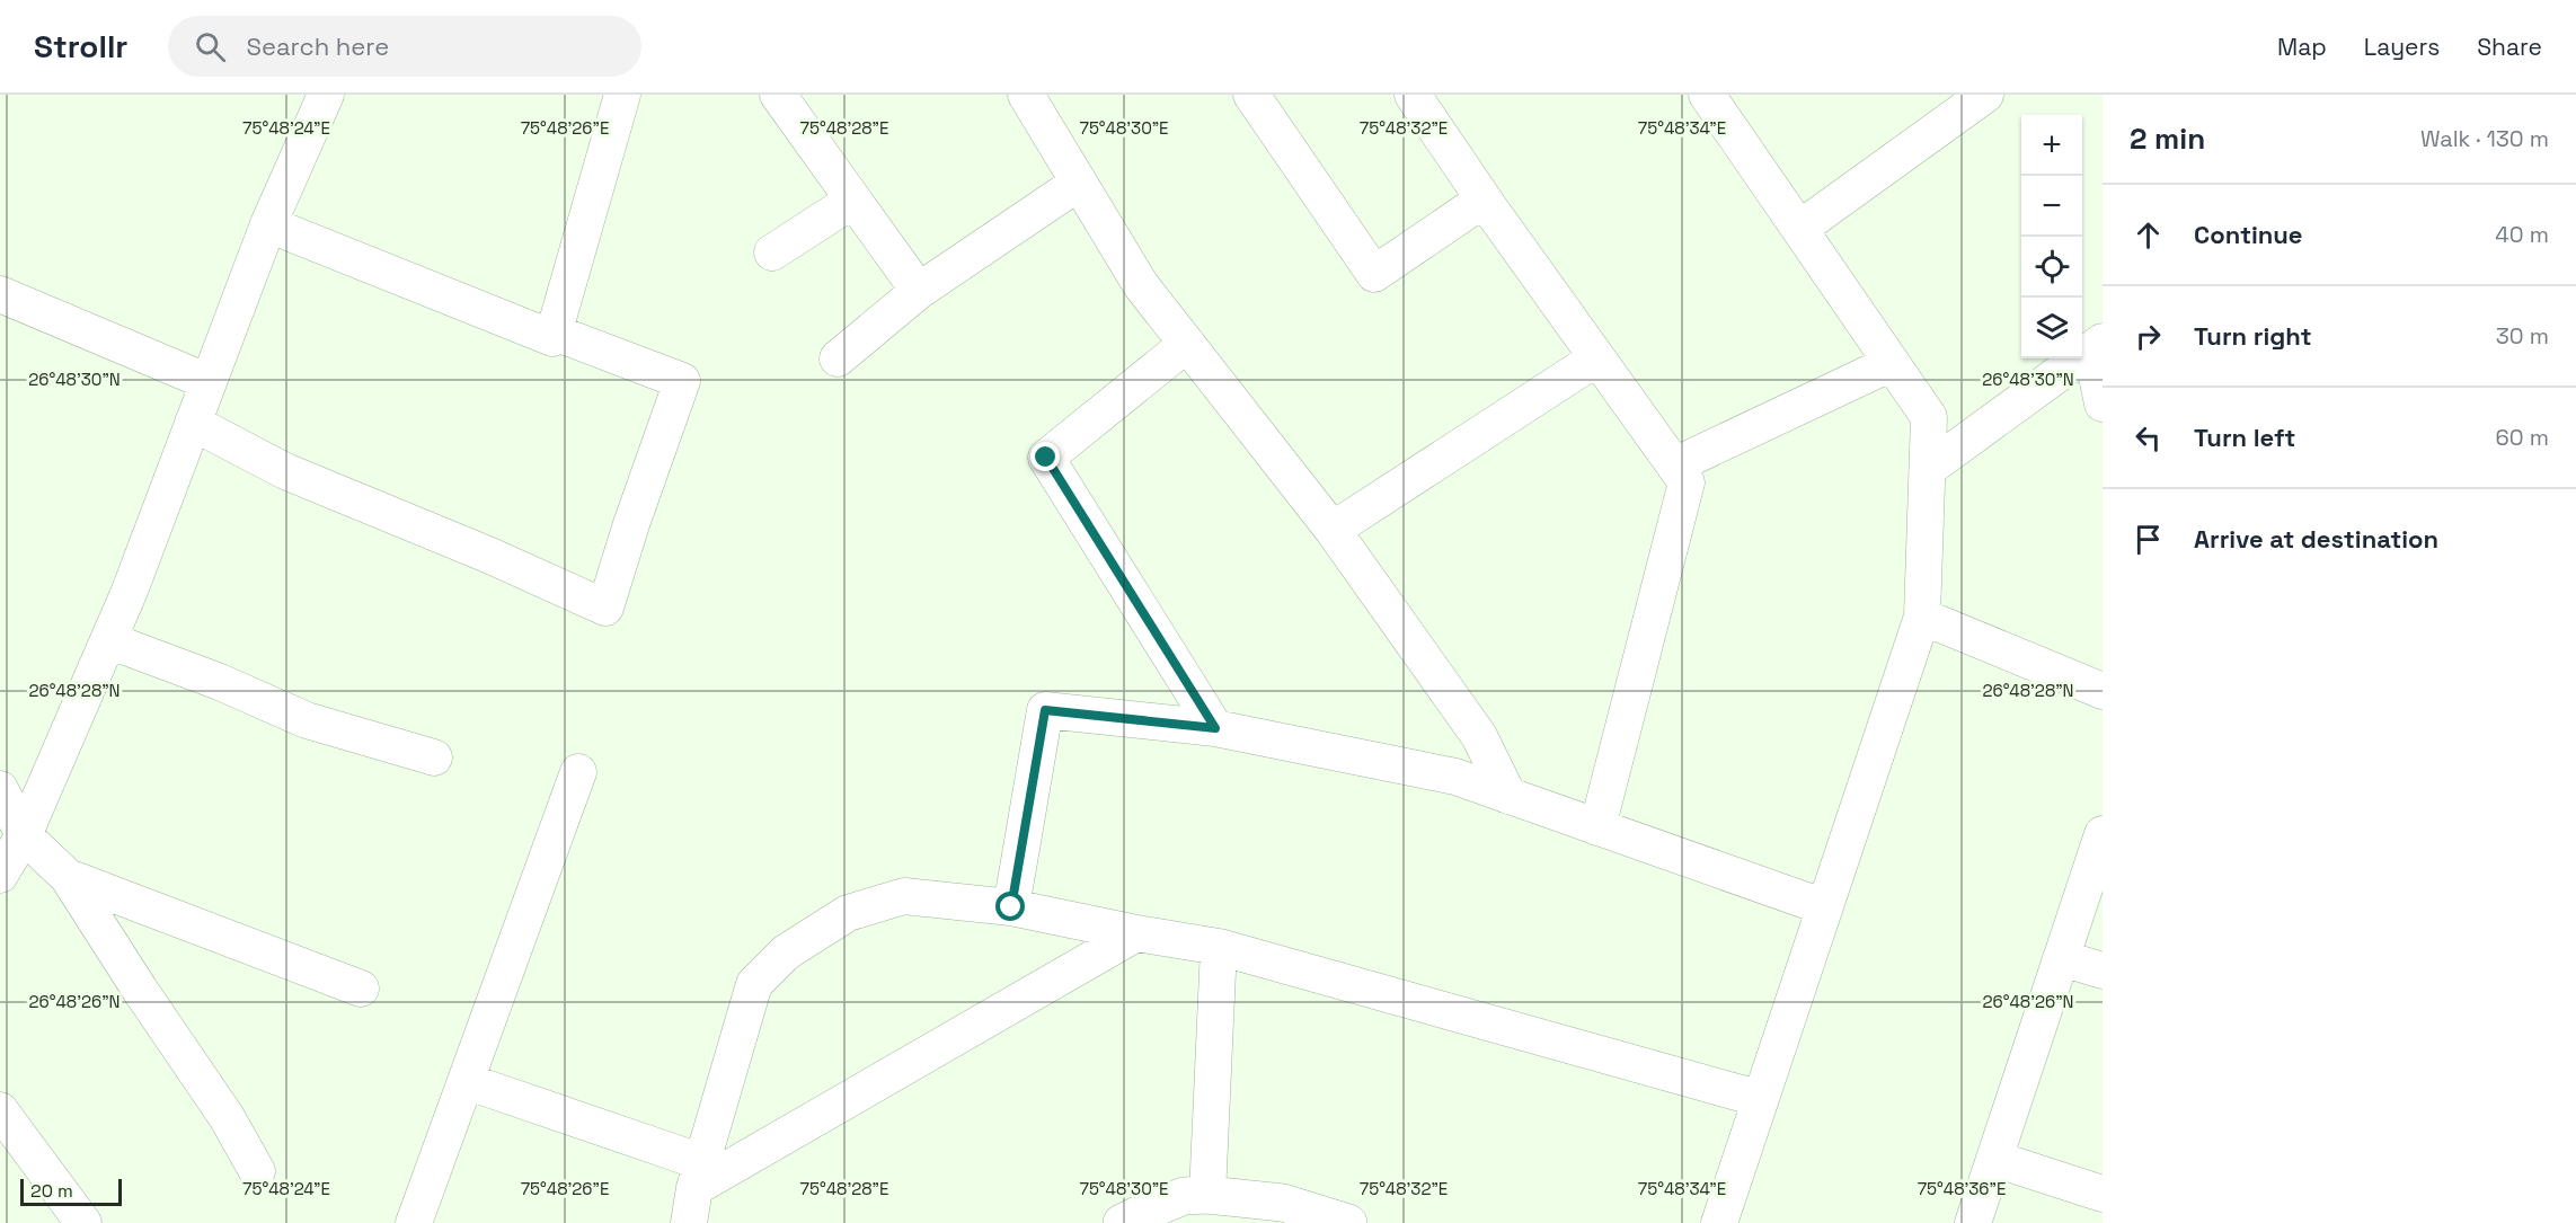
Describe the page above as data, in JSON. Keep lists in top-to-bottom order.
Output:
{
  "scale_bar": "20 m",
  "page": {
    "header": "Strollr",
    "search": "Search here",
    "nav": ["Map", "Layers", "Share"],
    "heading": ["2 min", "Walk · 130 m"],
    "map_buttons": ["+", "−"],
    "list": [
      ["Continue", "40 m"],
      ["Turn right", "30 m"],
      ["Turn left", "60 m"],
      "Arrive at destination"
    ],
    "scale": "20 m"
  },
  "coordinates": [
    "75°48'24\"E",
    "75°48'26\"E",
    "75°48'28\"E",
    "75°48'30\"E",
    "75°48'32\"E",
    "75°48'34\"E",
    "26°48'30\"N",
    "26°48'28\"N",
    "26°48'26\"N",
    "75°48'36\"E"
  ]
}
